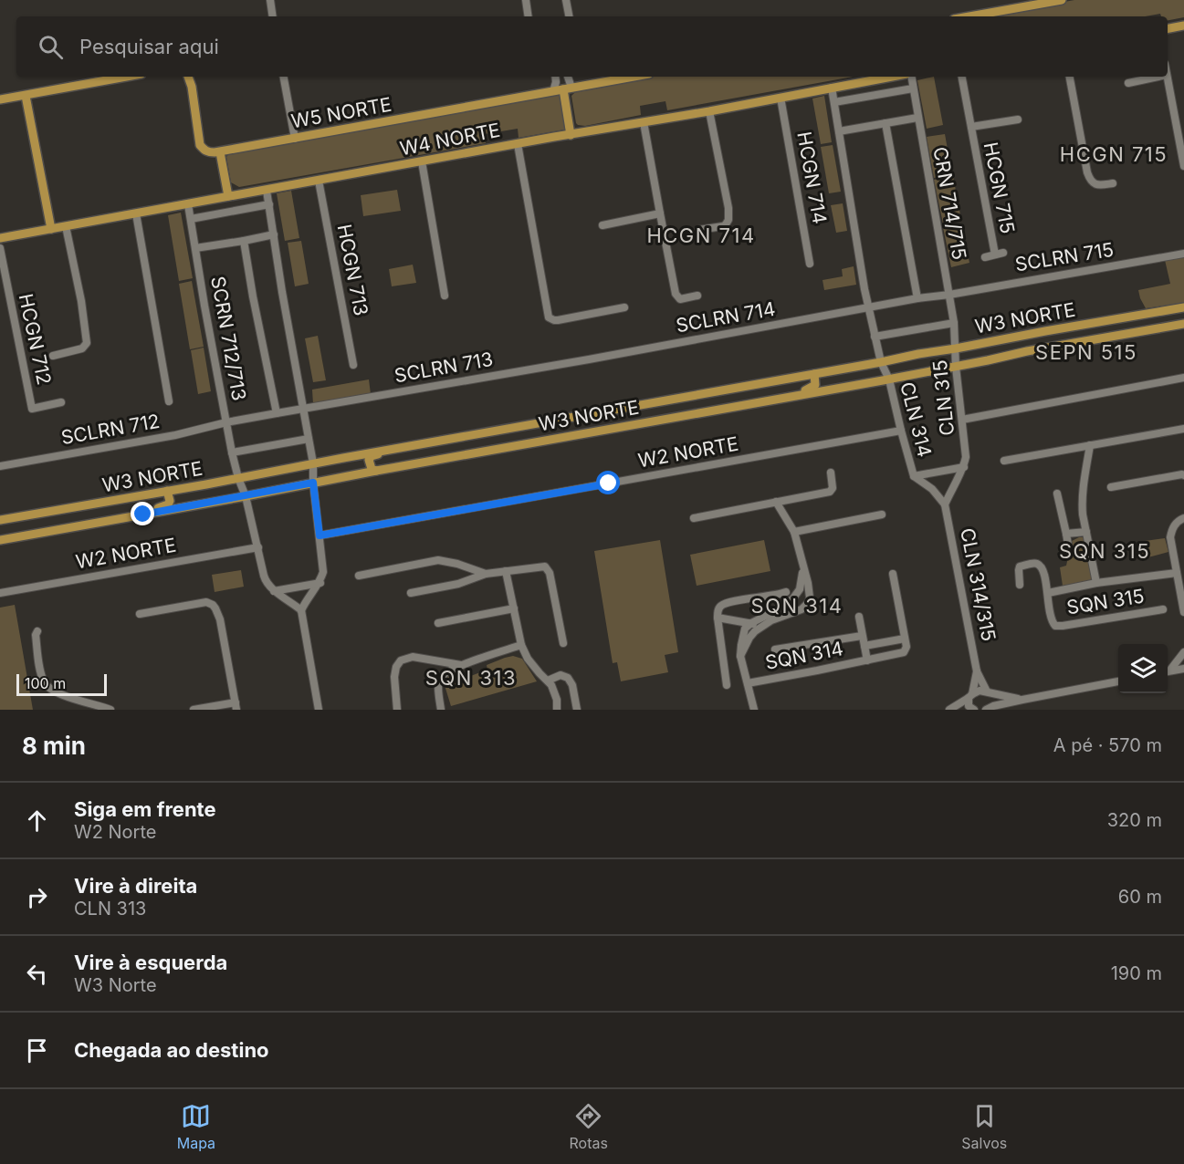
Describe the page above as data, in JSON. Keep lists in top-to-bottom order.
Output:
{
  "streets": {
    "main road": ["W5 NORTE", "W4 NORTE", "W3 NORTE"],
    "street": [
      "HCGN 714",
      "HCGN 715",
      "CRN 714/715",
      "SCLRN 715",
      "HCGN 713",
      "SCLRN 714",
      "SCRN 712/713",
      "HCGN 712",
      "SCLRN 713",
      "CLN 315",
      "CLN 314",
      "SCLRN 712",
      "W2 NORTE",
      "CLN 314/315",
      "SQN 315",
      "SQN 314"
    ]
  },
  "crossings": [
    ["W4 NORTE", "HCGN 714"],
    ["W4 NORTE", "HCGN 713"],
    ["W4 NORTE", "SCRN 712/713"],
    ["W4 NORTE", "HCGN 712"],
    ["CRN 714/715", "SCLRN 715"],
    ["CRN 714/715", "W3 NORTE"],
    ["CRN 714/715", "CLN 315"],
    ["SCLRN 714", "SCLRN 713"],
    ["W3 NORTE", "SCRN 712/713"],
    ["W3 NORTE", "CLN 315"],
    ["W3 NORTE", "CLN 314"],
    ["SCRN 712/713", "SCLRN 712"],
    ["SCRN 712/713", "W2 NORTE"],
    ["SCLRN 713", "SCLRN 712"],
    ["CLN 315", "CLN 314"],
    ["CLN 315", "CLN 314/315"],
    ["CLN 314", "W2 NORTE"],
    ["CLN 314", "CLN 314/315"]
  ],
  "districts": [
    "HCGN 715",
    "HCGN 714",
    "SEPN 515",
    "SQN 315",
    "SQN 314",
    "SQN 313"
  ],
  "scale_bar": "100 m",
  "page": {
    "search": "Pesquisar aqui",
    "scale": "100 m",
    "heading": ["8 min", "A pé · 570 m"],
    "list": [
      ["Siga em frente", "W2 Norte", "320 m"],
      ["Vire à direita", "CLN 313", "60 m"],
      ["Vire à esquerda", "W3 Norte", "190 m"],
      "Chegada ao destino"
    ],
    "nav": ["Mapa", "Rotas", "Salvos"]
  }
}
